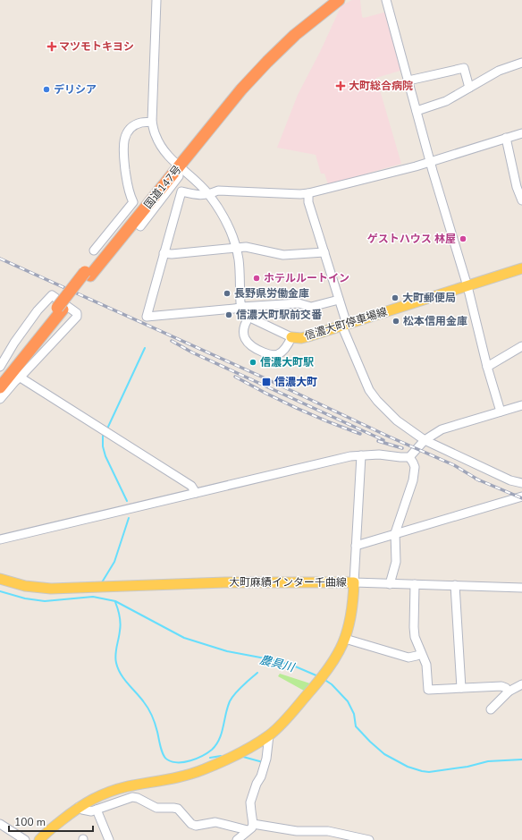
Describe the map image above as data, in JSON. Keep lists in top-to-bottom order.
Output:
{
  "streets": {
    "highway": ["国道147号"],
    "main road": ["信濃大町停車場線", "大町麻績インター千曲線"]
  },
  "water": ["農具川"],
  "places": {
    "health": ["マツモトキヨシ", "大町総合病院"],
    "other": [
      "デリシア",
      "ゲストハウス 林屋",
      "ホテルルートイン",
      "長野県労働金庫",
      "大町郵便局",
      "信濃大町駅前交番",
      "松本信用金庫",
      "信濃大町駅"
    ],
    "transit": ["信濃大町"]
  },
  "scale_bar": "100 m"
}
